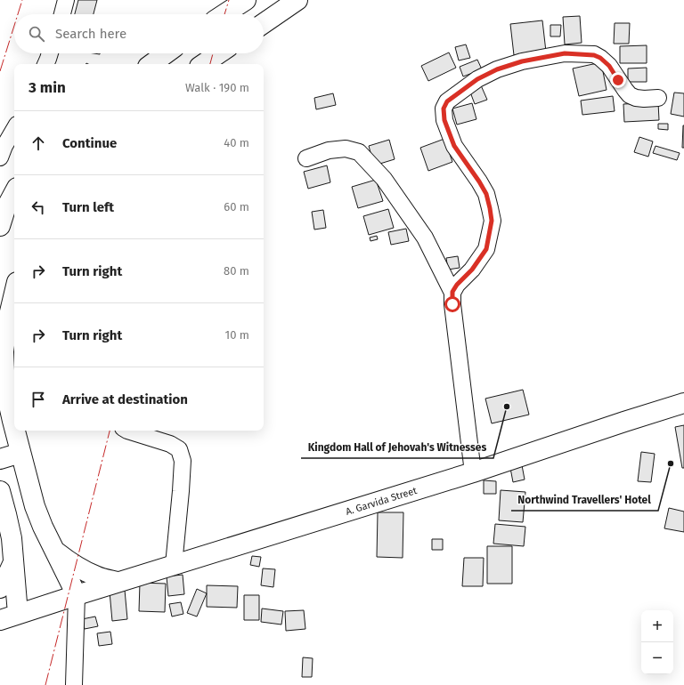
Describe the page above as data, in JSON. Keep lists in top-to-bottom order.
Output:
{
  "streets": {
    "main road": ["A. Garvida Street"]
  },
  "places": ["Kingdom Hall of Jehovah's Witnesses", "Northwind Travellers' Hotel"],
  "page": {
    "search": "Search here",
    "heading": ["3 min", "Walk · 190 m"],
    "list": [
      ["Continue", "40 m"],
      ["Turn left", "60 m"],
      ["Turn right", "80 m"],
      ["Turn right", "10 m"],
      "Arrive at destination"
    ],
    "map_buttons": ["+", "−"]
  }
}
